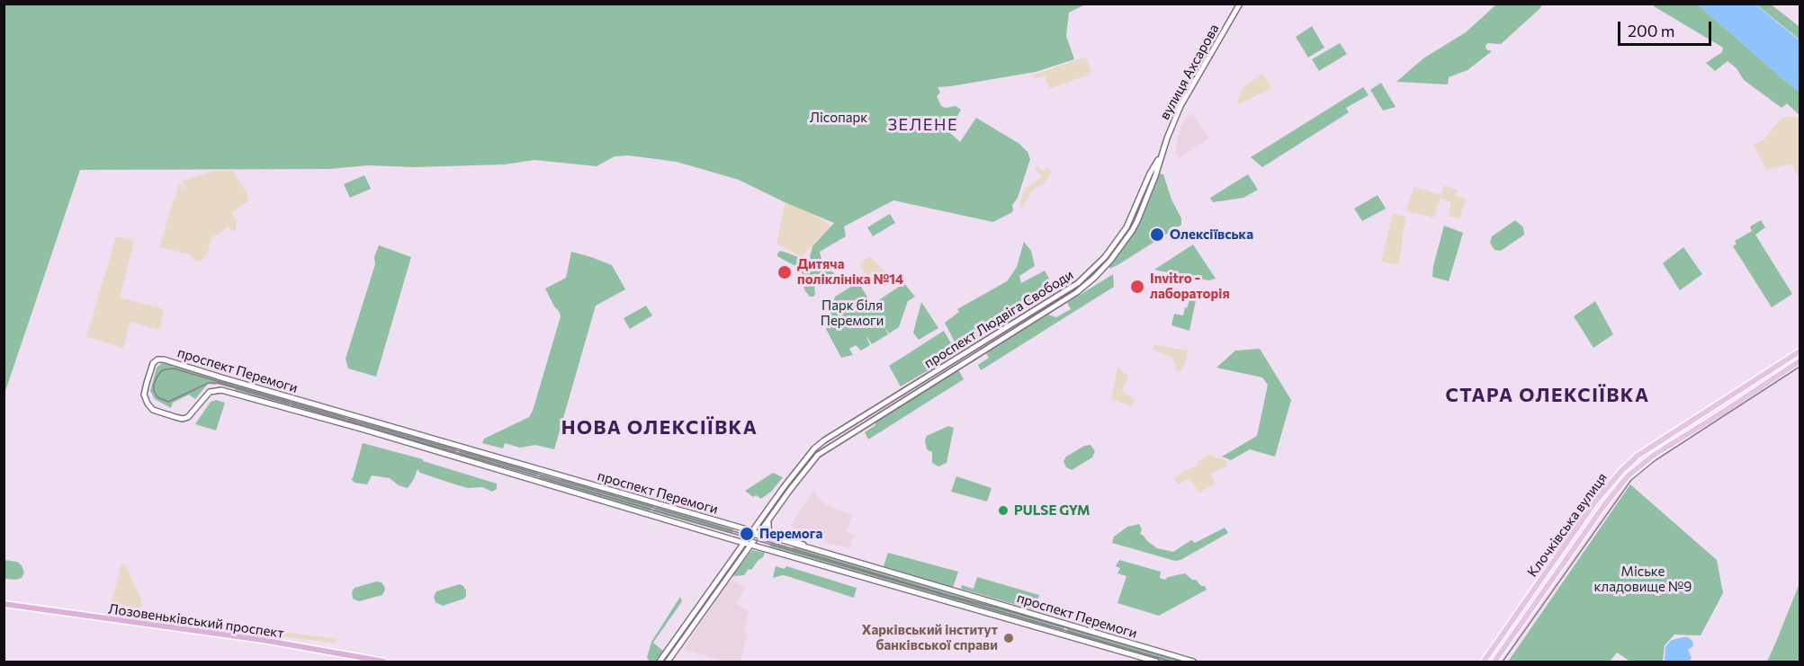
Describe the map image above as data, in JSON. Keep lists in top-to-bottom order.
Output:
{
  "streets": {
    "highway": ["Лозовеньківський проспект"],
    "main road": [
      "вулиця Ахсарова",
      "проспект Людвіга Свободи",
      "проспект Перемоги",
      "Клочківська вулиця"
    ]
  },
  "crossings": [
    ["вулиця Ахсарова", "проспект Людвіга Свободи"],
    ["проспект Людвіга Свободи", "проспект Перемоги"]
  ],
  "districts": ["ЗЕЛЕНЕ", "СТАРА ОЛЕКСІЇВКА", "НОВА ОЛЕКСІЇВКА"],
  "parks": ["Лісопарк", "Парк біля Перемоги", "Міське кладовище №9"],
  "places": [
    "Олексіївська",
    "Дитяча поліклініка №14",
    "Invitro - лабораторія",
    "PULSE GYM",
    "Перемога",
    "Харківський інститут банківської справи"
  ],
  "scale_bar": "200 m"
}
